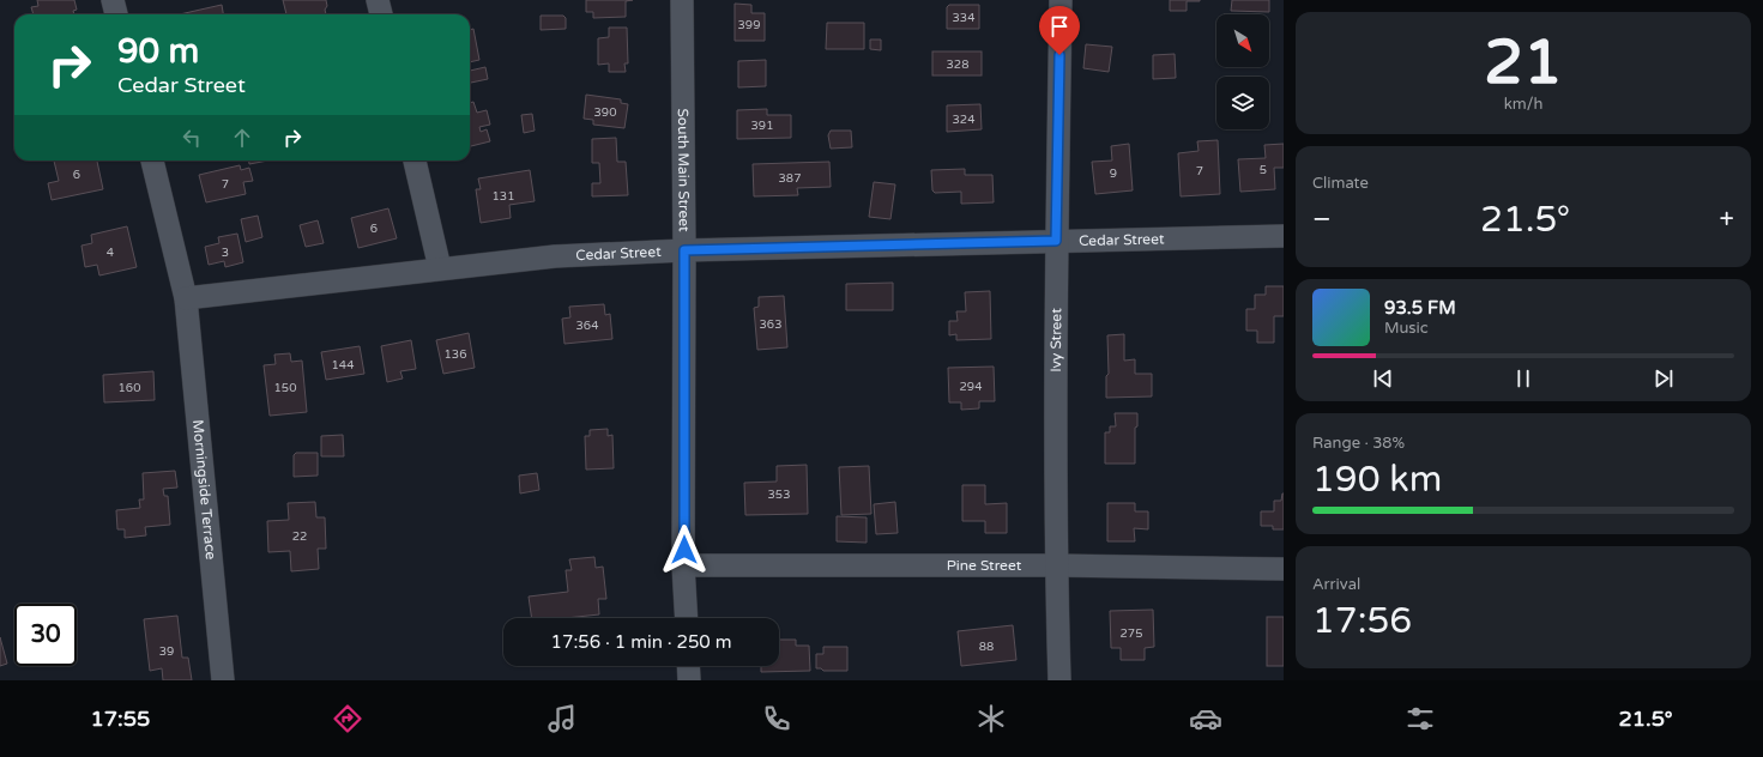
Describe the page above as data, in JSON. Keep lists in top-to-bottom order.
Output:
{
  "streets": {
    "street": [
      "South Main Street",
      "Cedar Street",
      "Ivy Street",
      "Morningside Terrace",
      "Pine Street"
    ]
  },
  "crossings": [
    ["South Main Street", "Cedar Street"],
    ["South Main Street", "Pine Street"],
    ["Cedar Street", "Ivy Street"],
    ["Cedar Street", "Morningside Terrace"],
    ["Ivy Street", "Pine Street"]
  ],
  "house_numbers": [
    "334",
    "399",
    "328",
    "390",
    "324",
    "391",
    "5",
    "7",
    "9",
    "6",
    "387",
    "7",
    "131",
    "6",
    "4",
    "3",
    "363",
    "364",
    "136",
    "144",
    "294",
    "160",
    "150",
    "353",
    "22",
    "275",
    "88",
    "39"
  ],
  "north": "bottom right",
  "page": {
    "tile": [
      ["21", "km/h"],
      "Climate",
      ["Range · 38%", "190 km"],
      ["Arrival", "17:56"]
    ],
    "turn": ["90 m", "Cedar Street"],
    "heat": ["−", "21.5°", "+"],
    "song": ["93.5 FM", "Music"],
    "limit": "30",
    "trip": "17:56 · 1 min · 250 m",
    "tabs": ["17:55", "21.5°"]
  }
}
